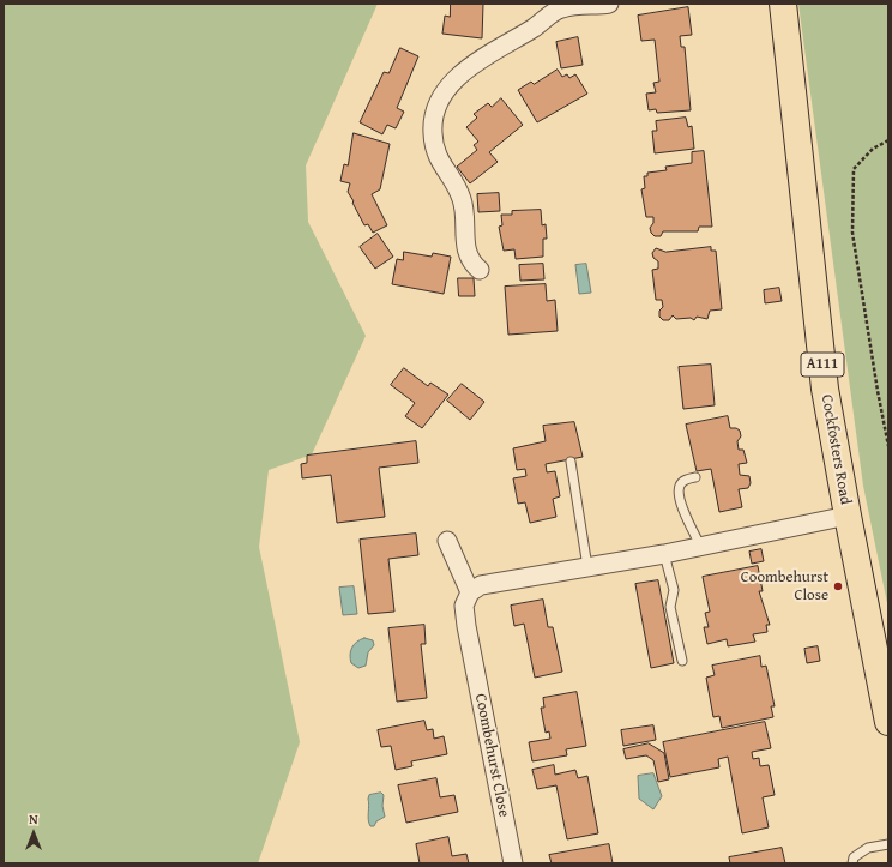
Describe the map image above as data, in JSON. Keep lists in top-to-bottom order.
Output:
{
  "streets": {
    "main road": ["A111", "Cockfosters Road"],
    "street": ["Coombehurst Close"]
  },
  "places": ["Coombehurst Close"],
  "north": "top"
}
